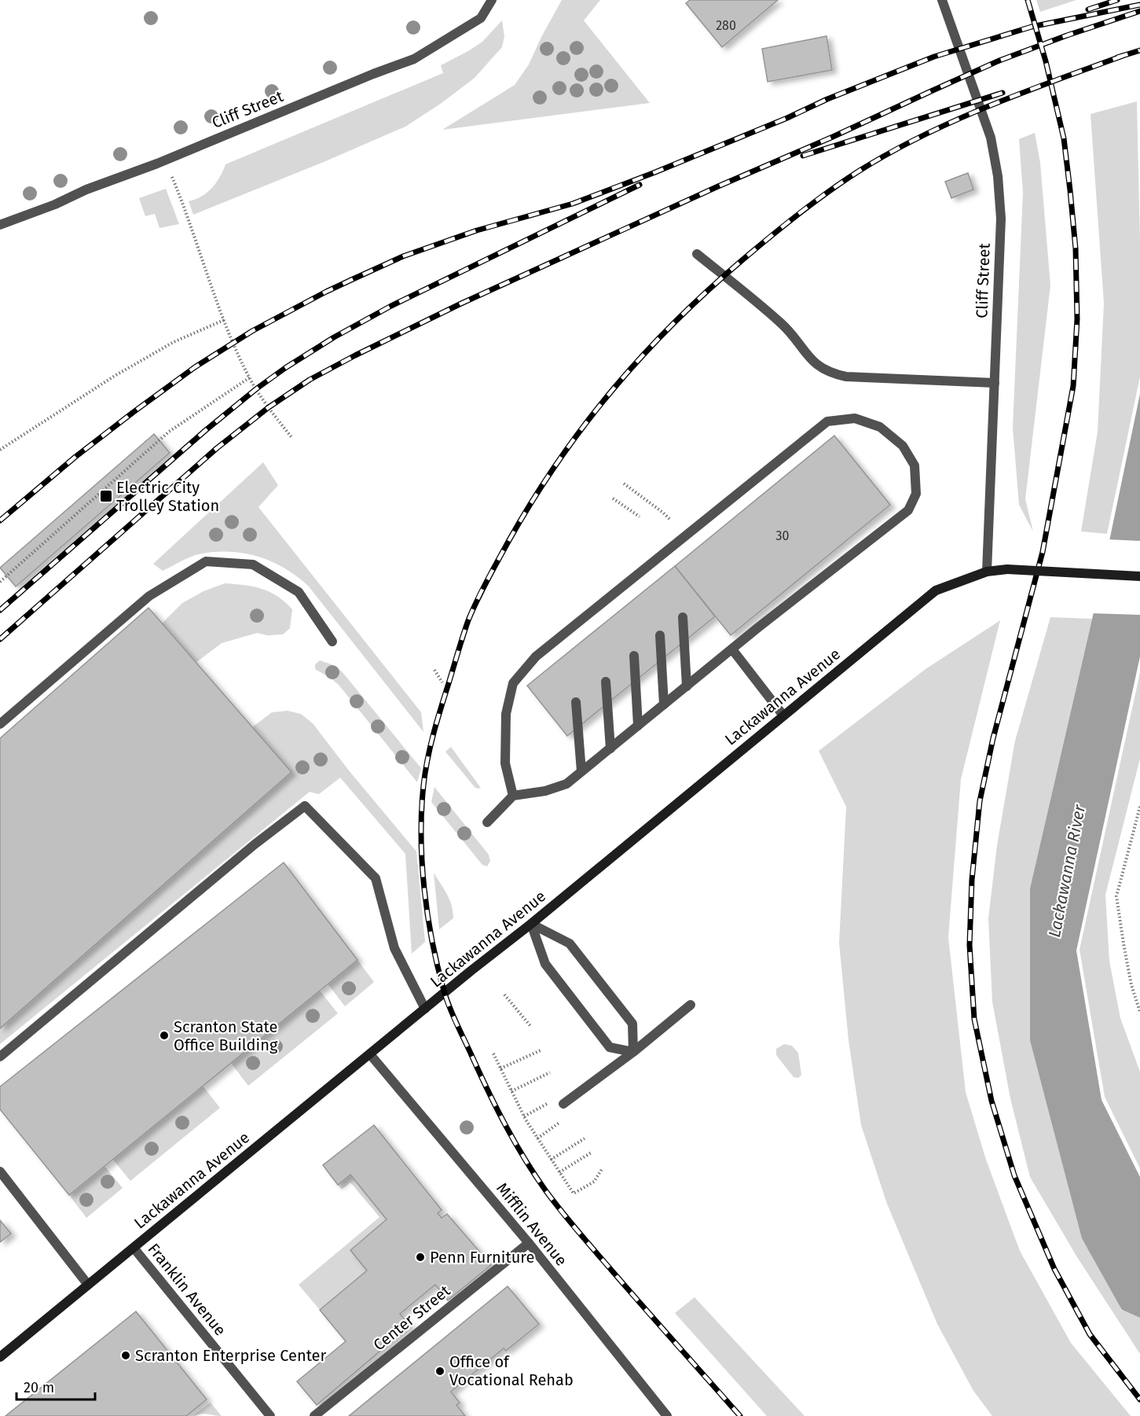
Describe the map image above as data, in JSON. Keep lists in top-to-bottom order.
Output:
{
  "streets": {
    "main road": ["Lackawanna Avenue"],
    "street": [
      "Cliff Street",
      "Mifflin Avenue",
      "Franklin Avenue",
      "Center Street"
    ]
  },
  "crossings": [
    ["Cliff Street", "Lackawanna Avenue"],
    ["Lackawanna Avenue", "Mifflin Avenue"],
    ["Lackawanna Avenue", "Franklin Avenue"],
    ["Mifflin Avenue", "Center Street"]
  ],
  "water": ["Lackawanna River"],
  "places": {
    "transit": ["Electric City Trolley Station"],
    "other": [
      "Scranton State Office Building",
      "Penn Furniture",
      "Scranton Enterprise Center",
      "Office of Vocational Rehab"
    ]
  },
  "house_numbers": ["280", "30"],
  "scale_bar": "20 m"
}
